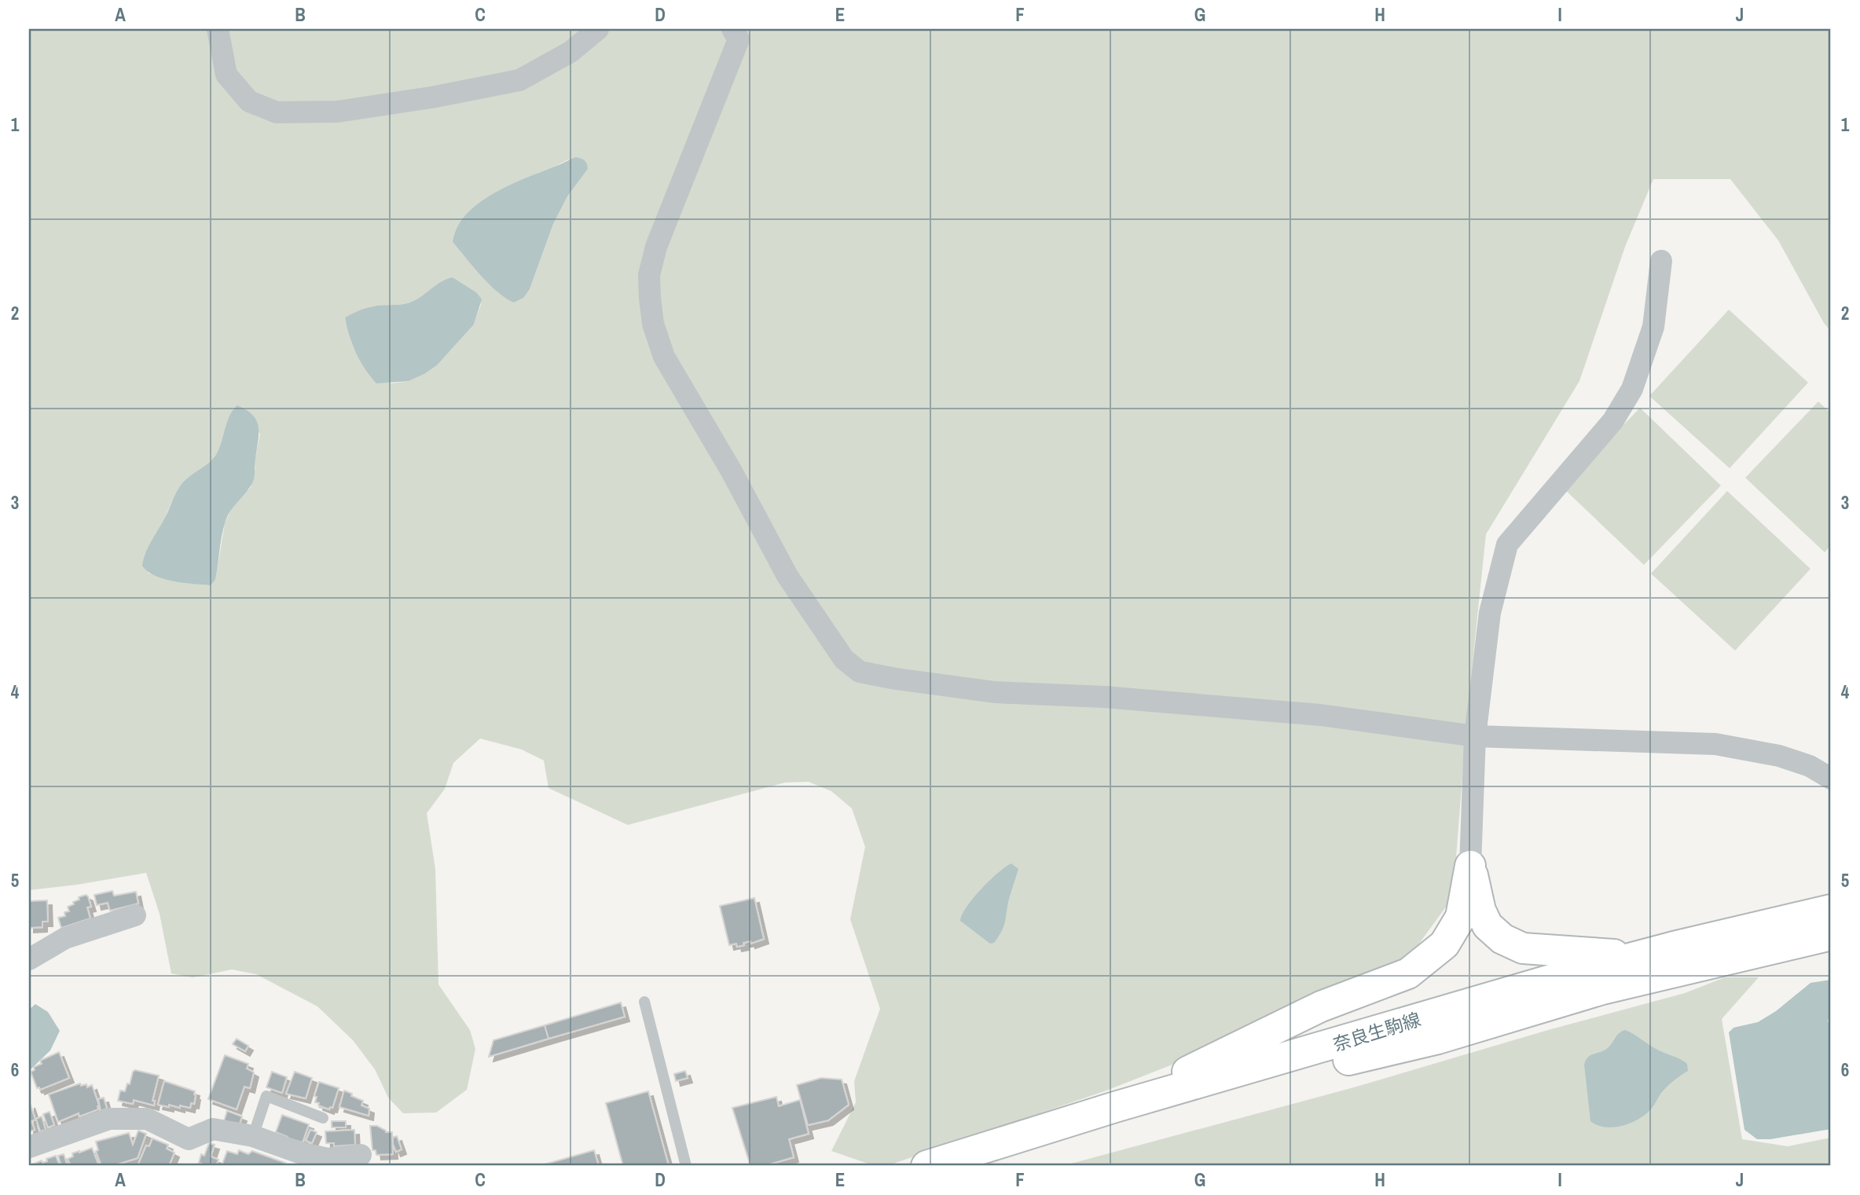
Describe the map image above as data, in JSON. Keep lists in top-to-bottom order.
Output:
{
  "streets": {
    "main road": ["奈良生駒線"]
  },
  "grid": {
    "columns": [
      "A",
      "B",
      "C",
      "D",
      "E",
      "F",
      "G",
      "H",
      "I",
      "J"
    ],
    "rows": [
      "1",
      "2",
      "3",
      "4",
      "5",
      "6"
    ]
  }
}
